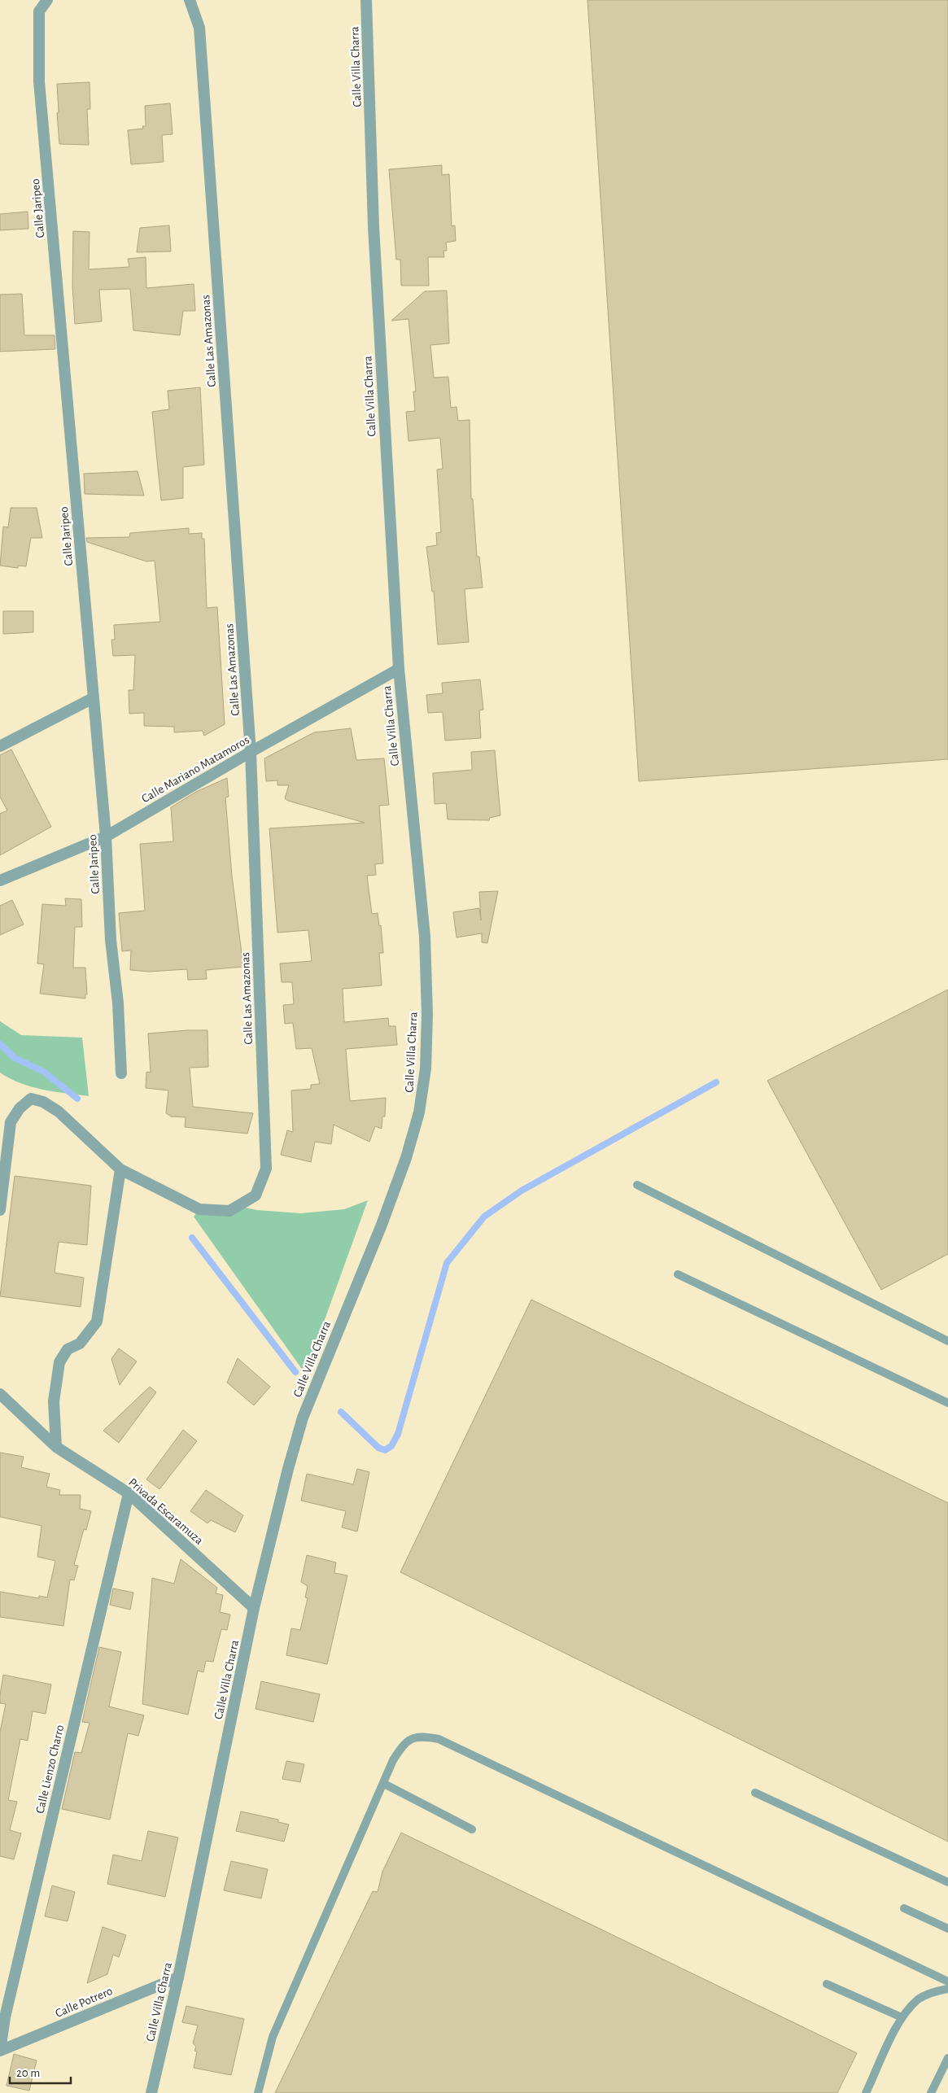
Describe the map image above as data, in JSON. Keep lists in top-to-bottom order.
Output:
{
  "streets": {
    "street": [
      "Calle Villa Charra",
      "Calle Jaripeo",
      "Calle Las Amazonas",
      "Calle Mariano Matamoros",
      "Privada Escaramuza",
      "Calle Lienzo Charro",
      "Calle Potrero"
    ]
  },
  "crossings": [
    ["Calle Villa Charra", "Calle Mariano Matamoros"],
    ["Calle Villa Charra", "Privada Escaramuza"],
    ["Calle Villa Charra", "Calle Potrero"],
    ["Calle Jaripeo", "Calle Mariano Matamoros"],
    ["Calle Las Amazonas", "Calle Mariano Matamoros"],
    ["Privada Escaramuza", "Calle Lienzo Charro"],
    ["Calle Lienzo Charro", "Calle Potrero"]
  ],
  "scale_bar": "20 m"
}
